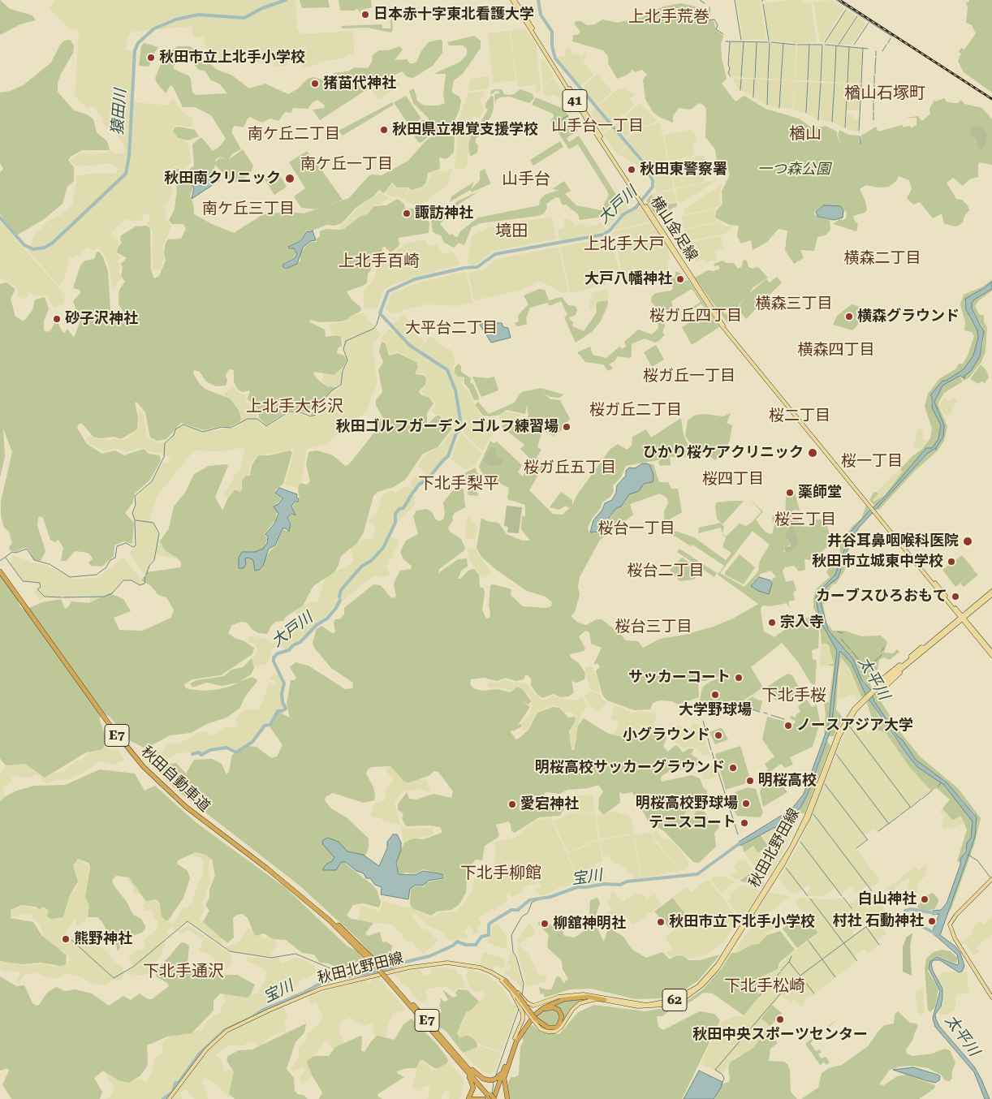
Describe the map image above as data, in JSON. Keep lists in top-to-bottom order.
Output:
{
  "streets": {
    "highway": ["E7", "秋田自動車道"],
    "main road": [
      "41",
      "横山金足線",
      "秋田北野田線",
      "62"
    ]
  },
  "crossings": [
    ["横山金足線", "秋田北野田線"],
    ["秋田北野田線", "62"]
  ],
  "districts": [
    "上北手荒巻",
    "楢山石塚町",
    "山手台一丁目",
    "南ケ丘二丁目",
    "楢山",
    "南ケ丘一丁目",
    "山手台",
    "南ケ丘三丁目",
    "境田",
    "上北手大戸",
    "横森二丁目",
    "上北手百崎",
    "横森三丁目",
    "桜ガ丘四丁目",
    "大平台二丁目",
    "横森四丁目",
    "桜ガ丘一丁目",
    "上北手大杉沢",
    "桜ガ丘二丁目",
    "桜二丁目",
    "桜一丁目",
    "桜ガ丘五丁目",
    "桜四丁目",
    "下北手梨平",
    "桜三丁目",
    "桜台一丁目",
    "桜台二丁目",
    "桜台三丁目",
    "下北手桜",
    "下北手柳館",
    "下北手通沢",
    "下北手松崎"
  ],
  "water": [
    "猿田川",
    "大戸川",
    "太平川",
    "宝川"
  ],
  "parks": ["一つ森公園"],
  "places": [
    "日本赤十字東北看護大学",
    "秋田市立上北手小学校",
    "猪苗代神社",
    "秋田県立視覚支援学校",
    "秋田東警察署",
    "秋田南クリニック",
    "諏訪神社",
    "大戸八幡神社",
    "横森グラウンド",
    "砂子沢神社",
    "秋田ゴルフガーデン ゴルフ練習場",
    "ひかり桜ケアクリニック",
    "薬師堂",
    "井谷耳鼻咽喉科医院",
    "秋田市立城東中学校",
    "カーブスひろおもて",
    "宗入寺",
    "サッカーコート",
    "大学野球場",
    "ノースアジア大学",
    "小グラウンド",
    "明桜高校サッカーグラウンド",
    "明桜高校",
    "明桜高校野球場",
    "愛宕神社",
    "テニスコート",
    "白山神社",
    "村社 石動神社",
    "秋田市立下北手小学校",
    "柳舘神明社",
    "熊野神社",
    "秋田中央スポーツセンター"
  ]
}
